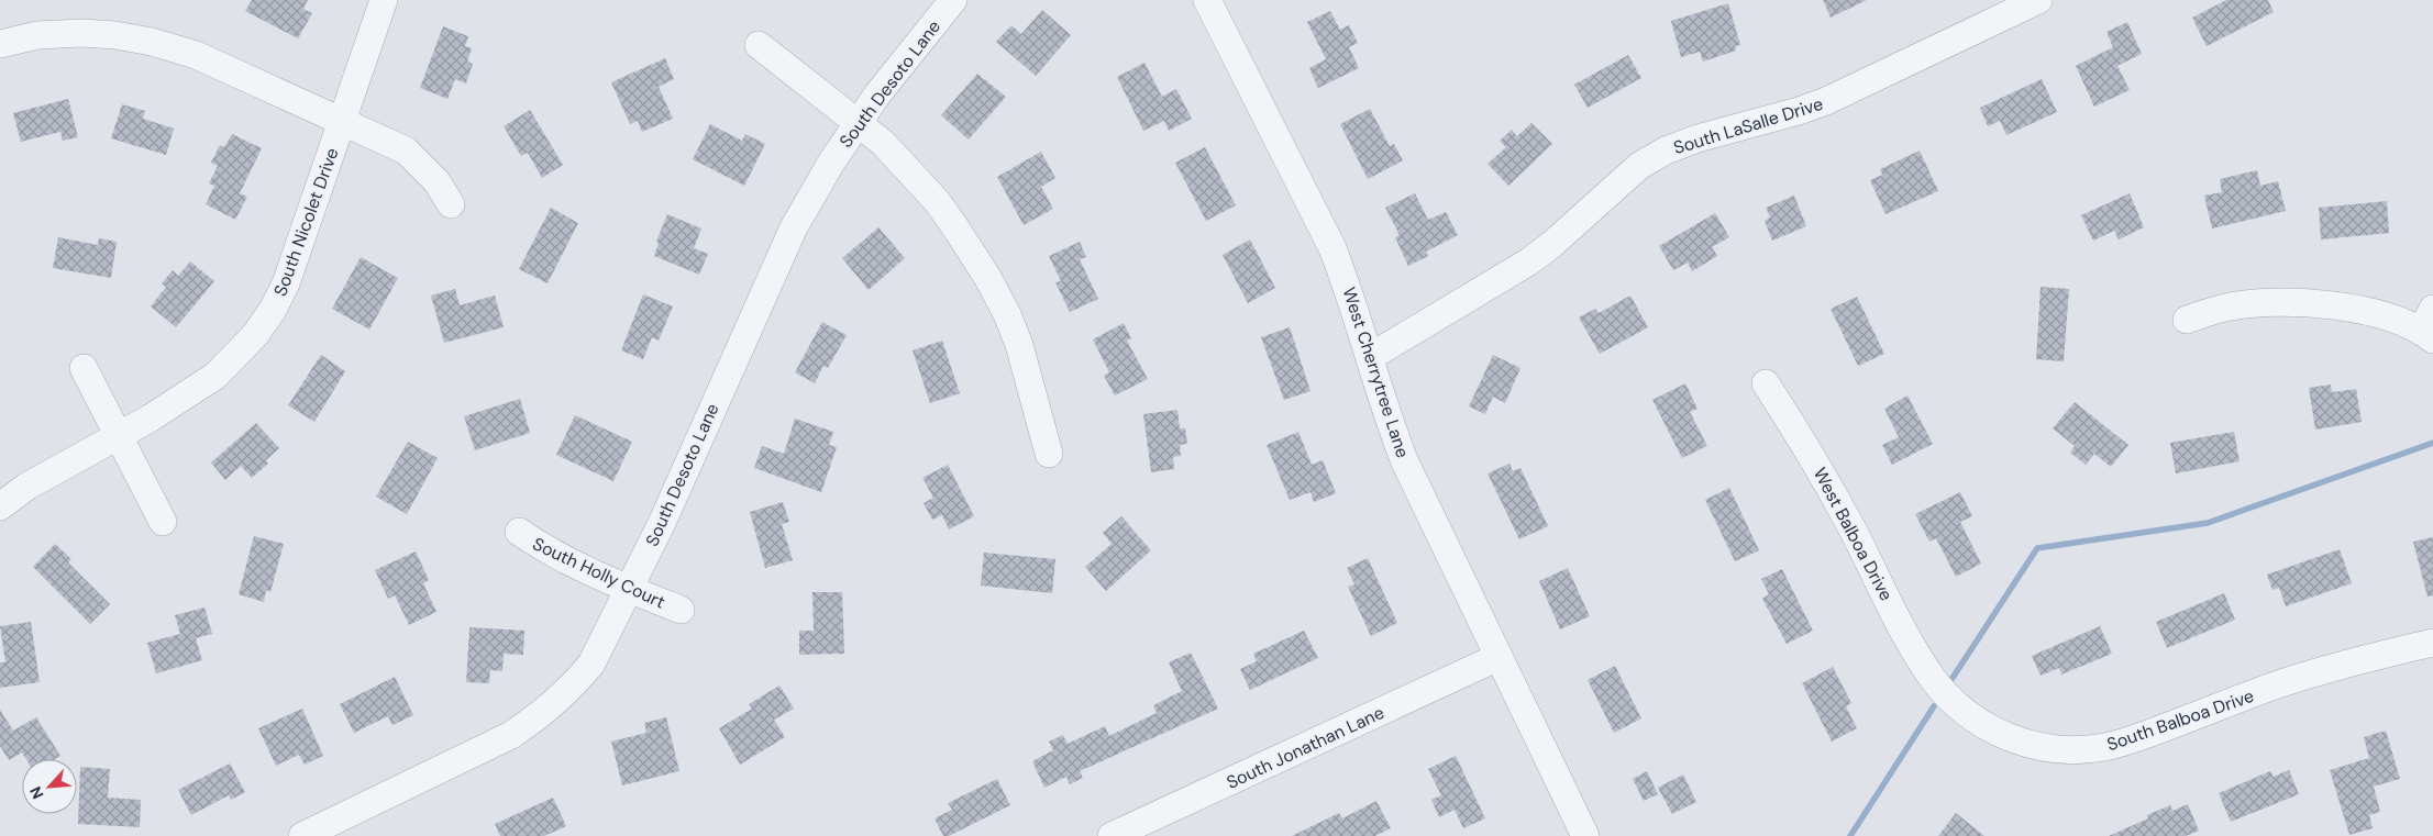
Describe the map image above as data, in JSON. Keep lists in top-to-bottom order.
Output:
{
  "streets": {
    "street": [
      "South Desoto Lane",
      "South LaSalle Drive",
      "South Nicolet Drive",
      "West Cherrytree Lane",
      "West Balboa Drive",
      "South Holly Court",
      "South Balboa Drive",
      "South Jonathan Lane"
    ]
  },
  "crossings": [
    ["South Desoto Lane", "South Holly Court"],
    ["South LaSalle Drive", "West Cherrytree Lane"],
    ["West Cherrytree Lane", "South Jonathan Lane"],
    ["West Balboa Drive", "South Balboa Drive"]
  ],
  "north": "bottom left"
}
